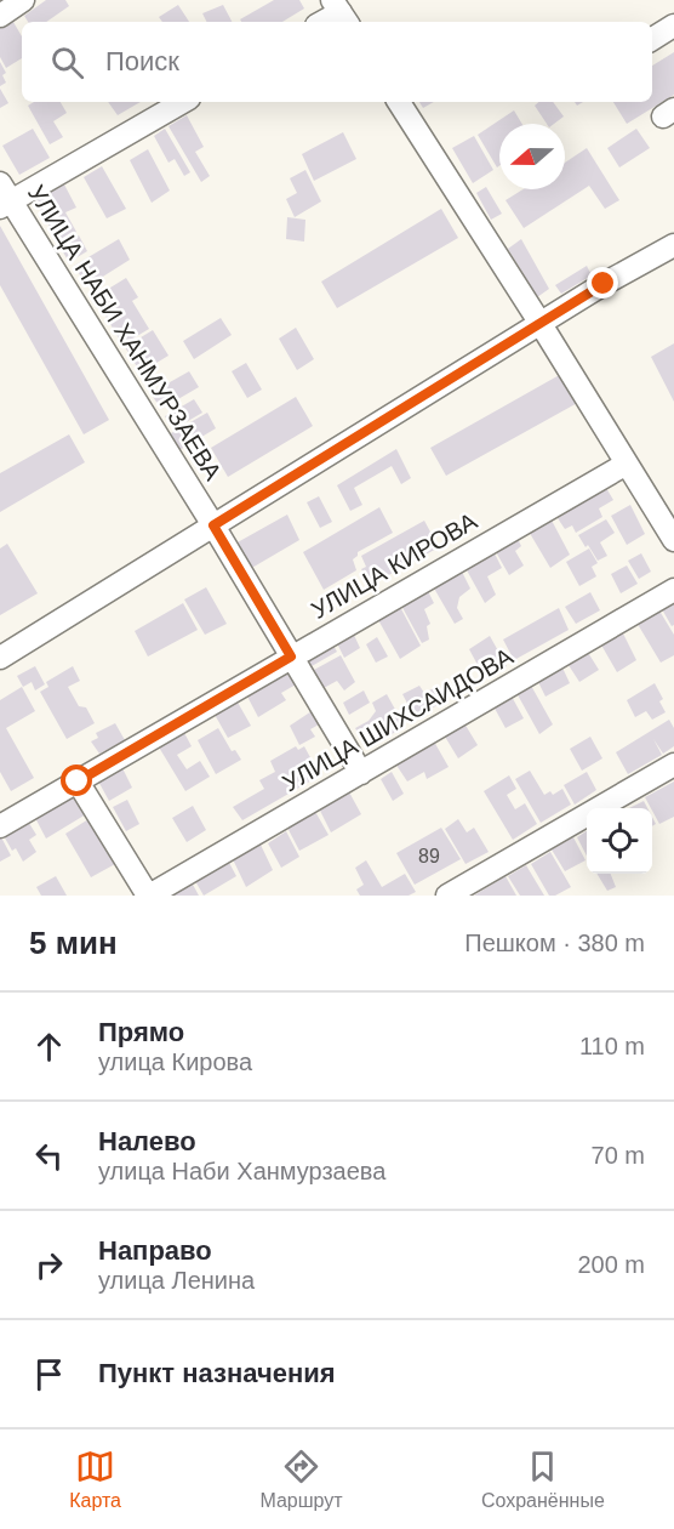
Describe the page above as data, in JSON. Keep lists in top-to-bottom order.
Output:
{
  "streets": {
    "street": ["УЛИЦА НАБИ ХАНМУРЗАЕВА", "УЛИЦА КИРОВА", "УЛИЦА ШИХСАИДОВА"]
  },
  "crossings": [
    ["УЛИЦА НАБИ ХАНМУРЗАЕВА", "УЛИЦА КИРОВА"],
    ["УЛИЦА НАБИ ХАНМУРЗАЕВА", "УЛИЦА ШИХСАИДОВА"]
  ],
  "house_numbers": ["89"],
  "north": "left",
  "page": {
    "search": "Поиск",
    "heading": ["5 мин", "Пешком · 380 m"],
    "list": [
      ["Прямо", "улица Кирова", "110 m"],
      ["Налево", "улица Наби Ханмурзаева", "70 m"],
      ["Направо", "улица Ленина", "200 m"],
      "Пункт назначения"
    ],
    "nav": ["Карта", "Маршрут", "Сохранённые"]
  }
}
